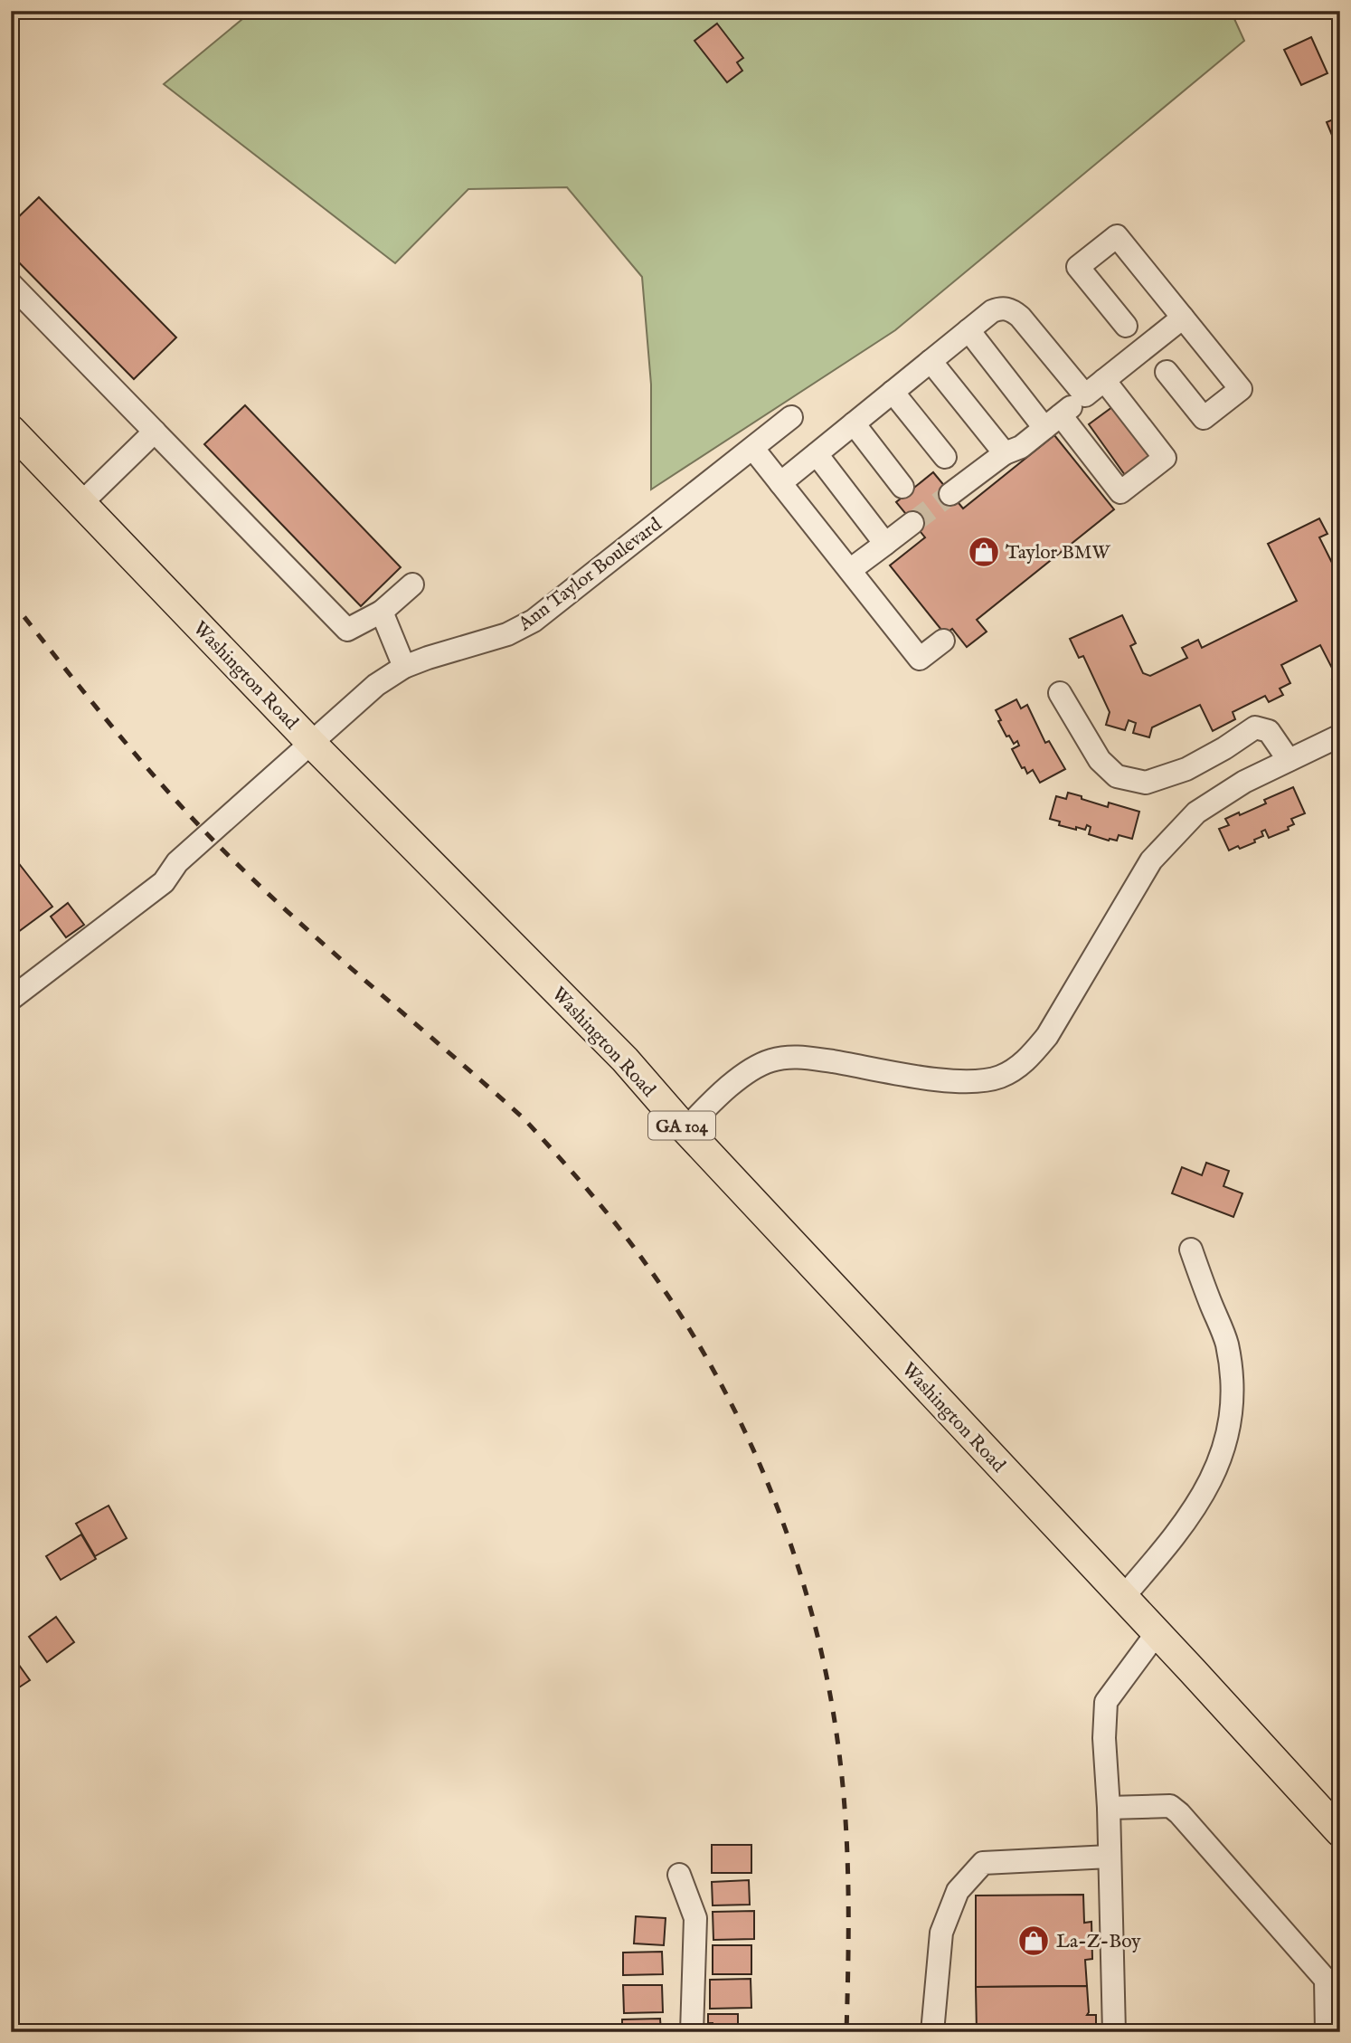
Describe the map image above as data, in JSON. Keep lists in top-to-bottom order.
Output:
{
  "streets": {
    "main road": ["Washington Road", "GA 104"],
    "street": ["Ann Taylor Boulevard"]
  },
  "crossings": [
    ["Ann Taylor Boulevard", "Washington Road"]
  ],
  "places": {
    "shop": ["Taylor BMW", "La-Z-Boy"]
  }
}
